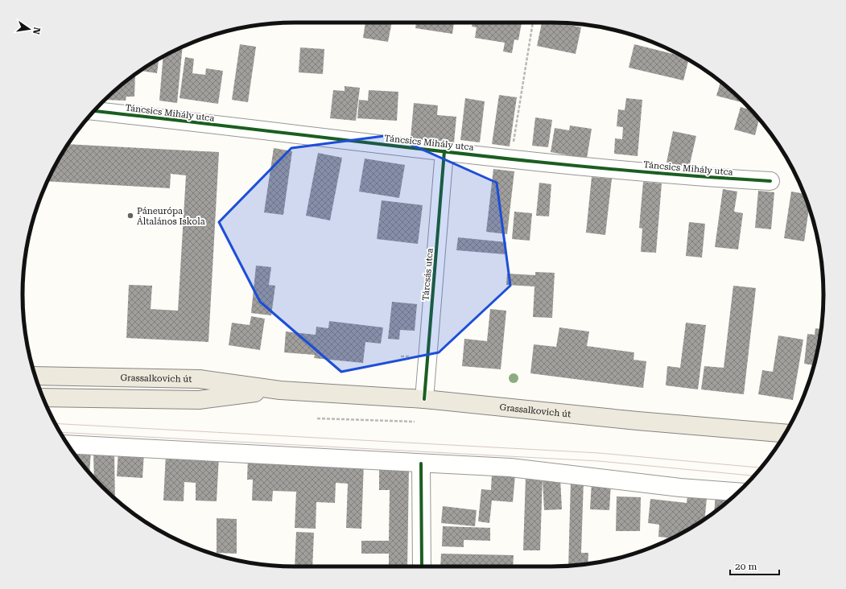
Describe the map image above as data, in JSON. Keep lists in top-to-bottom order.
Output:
{
  "streets": {
    "main road": ["Grassalkovich út"],
    "street": ["Táncsics Mihály utca", "Tárcsás utca"]
  },
  "crossings": [
    ["Táncsics Mihály utca", "Tárcsás utca"],
    ["Tárcsás utca", "Grassalkovich út"]
  ],
  "places": ["Páneurópa Általános Iskola"],
  "scale_bar": "20 m",
  "north": "right"
}
